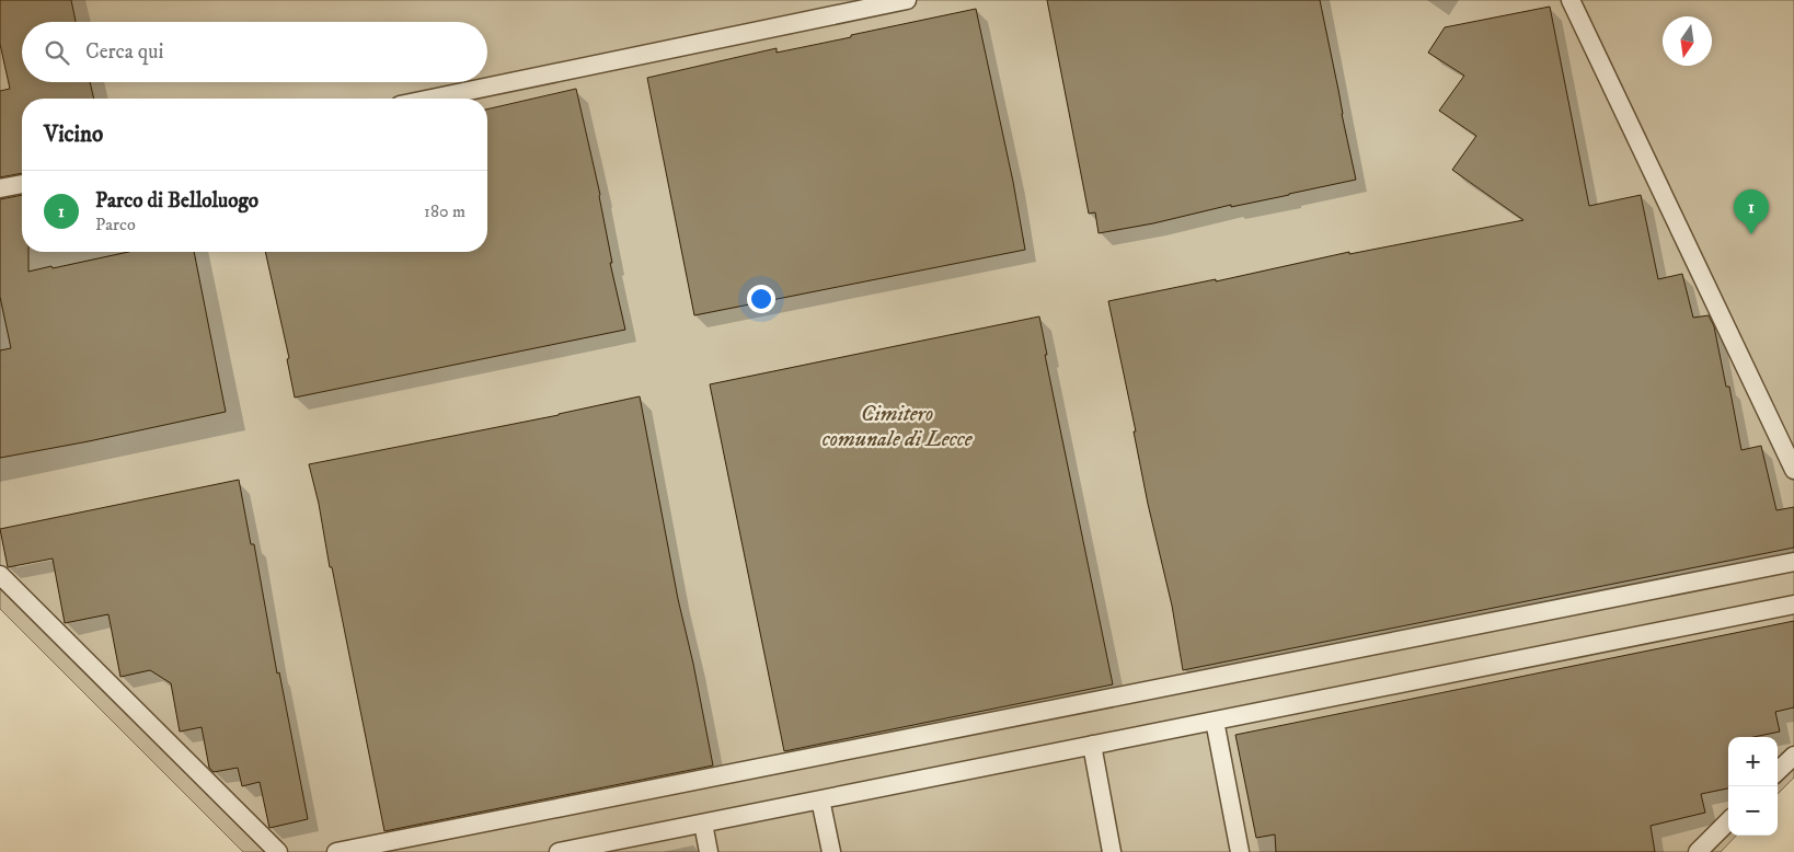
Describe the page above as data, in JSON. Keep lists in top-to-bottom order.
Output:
{
  "parks": ["Cimitero comunale di Lecce"],
  "north": "bottom",
  "page": {
    "search": "Cerca qui",
    "heading": "Vicino",
    "list": [
      {
        "mark": "1",
        "name": "Parco di Belloluogo",
        "note": "Parco",
        "value": "180 m"
      }
    ],
    "pins": "1",
    "map_buttons": ["+", "−"]
  }
}
